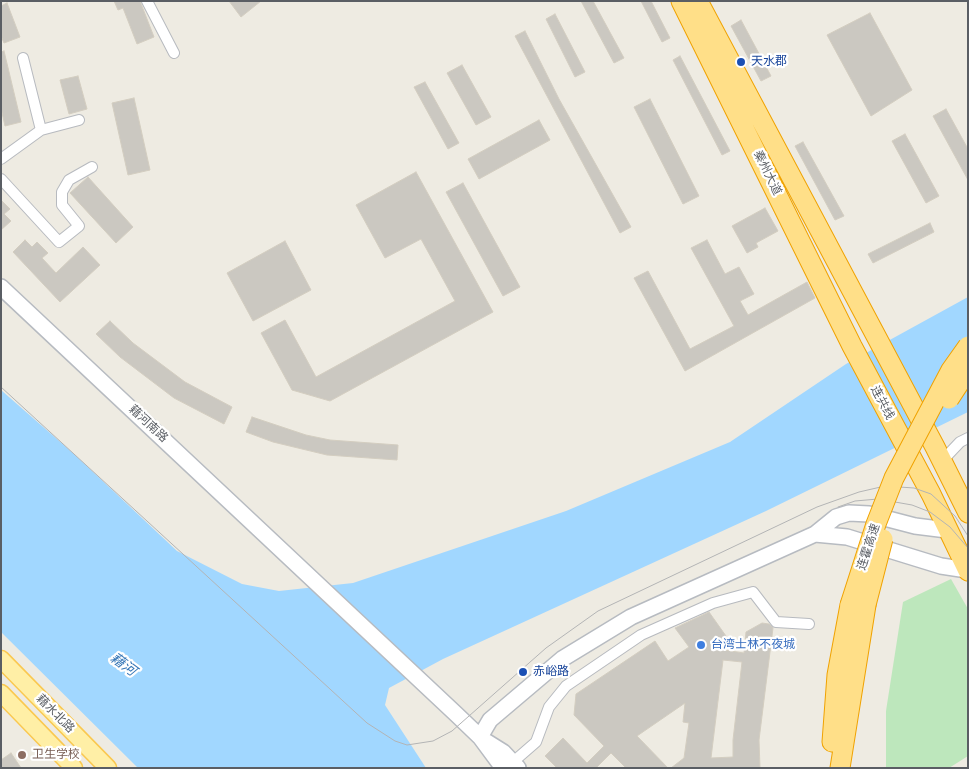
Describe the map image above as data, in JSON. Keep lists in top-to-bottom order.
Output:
{
  "streets": {
    "highway": ["秦州大道", "连共线", "连霍高速"],
    "main road": ["藉河南路", "藉水北路"]
  },
  "crossings": [
    ["秦州大道", "连共线"]
  ],
  "water": ["藉河"],
  "places": [
    "天水郡",
    "台湾士林不夜城",
    "赤峪路",
    "卫生学校"
  ]
}
